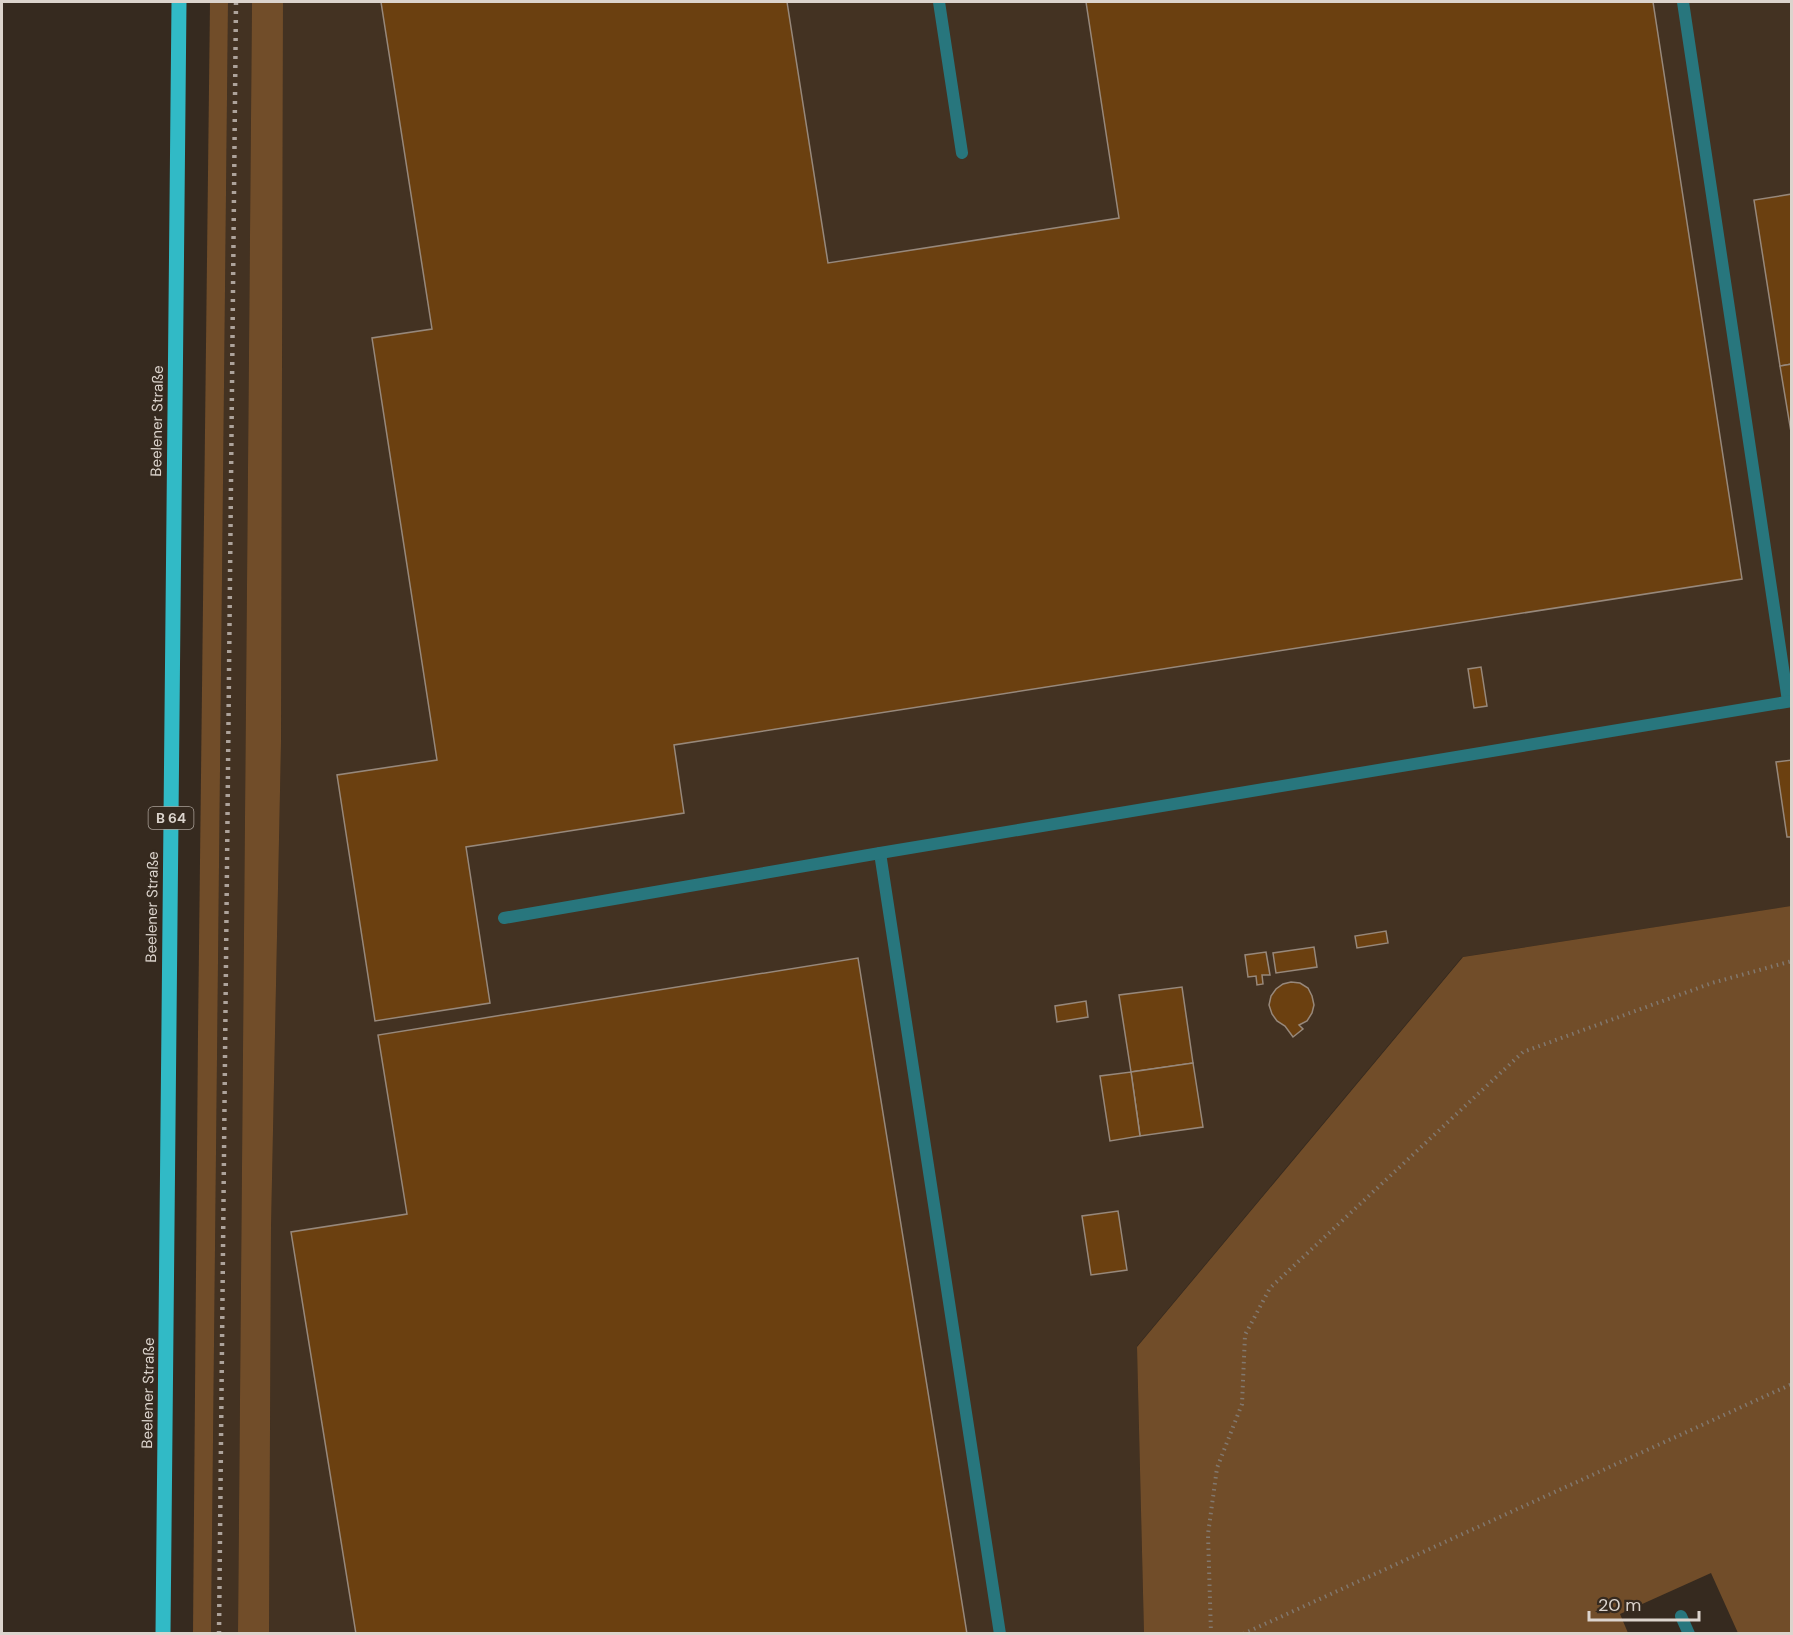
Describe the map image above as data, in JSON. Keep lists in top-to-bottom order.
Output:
{
  "streets": {
    "main road": ["Beelener Straße", "B 64"]
  },
  "scale_bar": "20 m"
}
